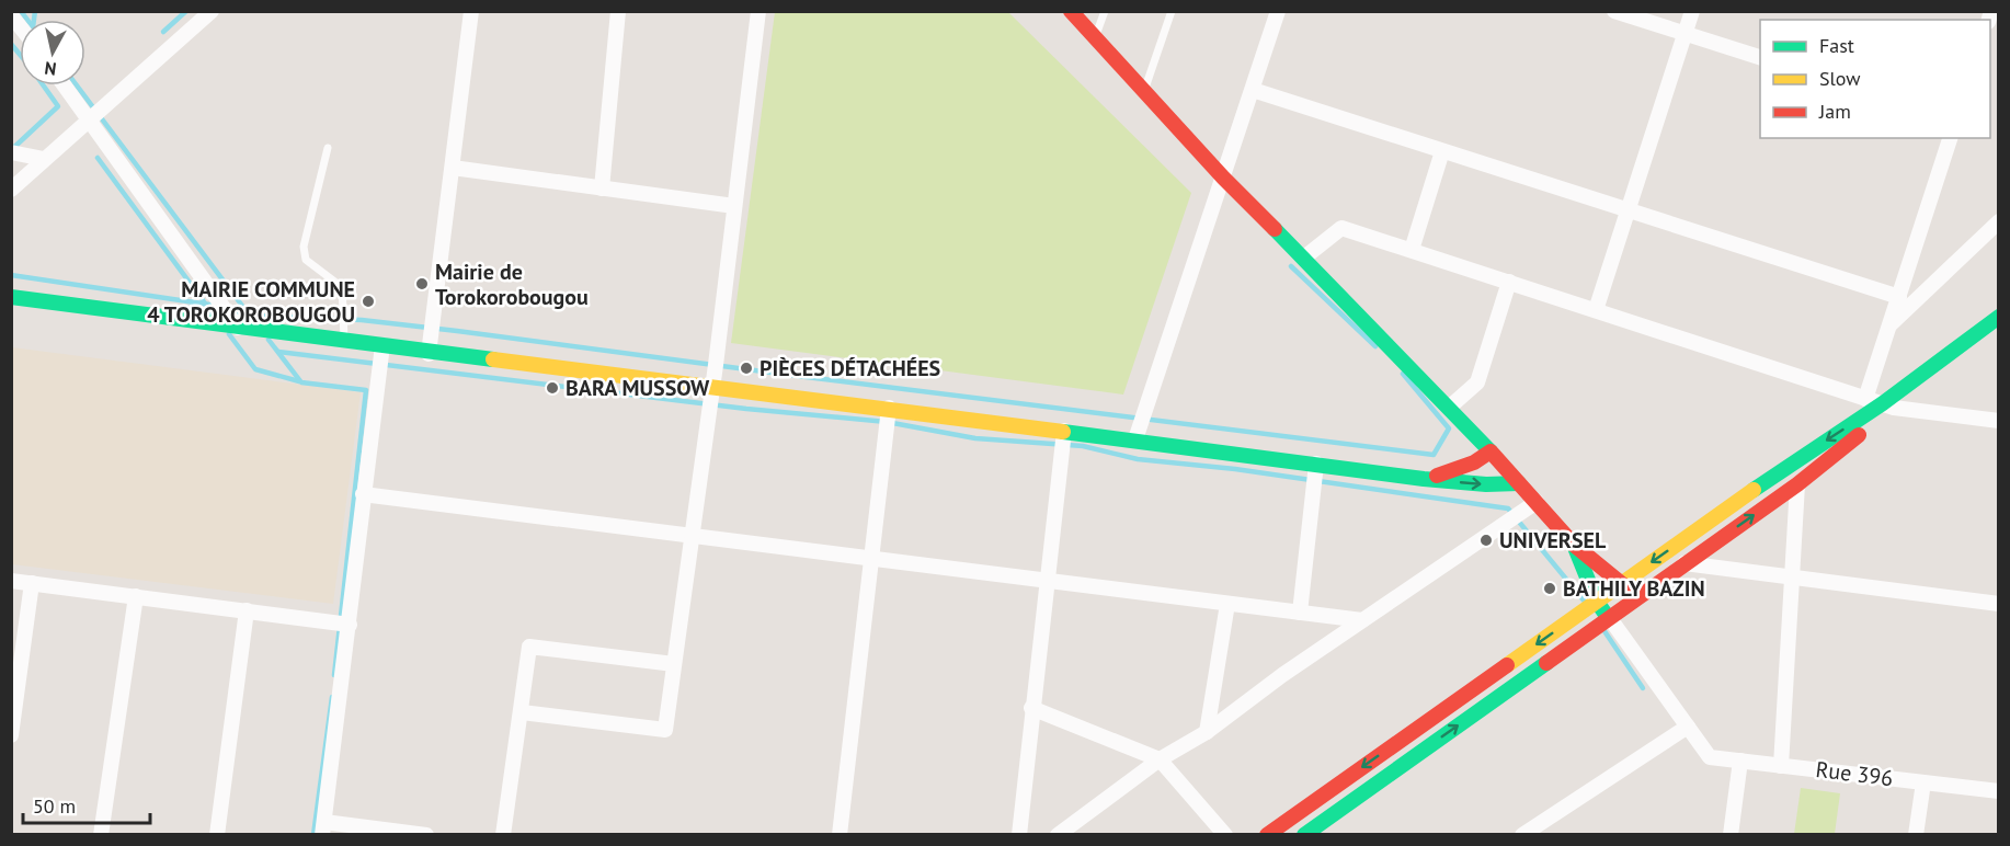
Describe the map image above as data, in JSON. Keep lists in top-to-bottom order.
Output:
{
  "streets": {
    "street": ["Rue 396"]
  },
  "places": [
    "Mairie de Torokorobougou",
    "MAIRIE COMMUNE 4 TOROKOROBOUGOU",
    "PIÈCES DÉTACHÉES",
    "BARA MUSSOW",
    "UNIVERSEL",
    "BATHILY BAZIN"
  ],
  "legend": ["Fast", "Slow", "Jam"],
  "scale_bar": "50 m",
  "north": "bottom"
}
